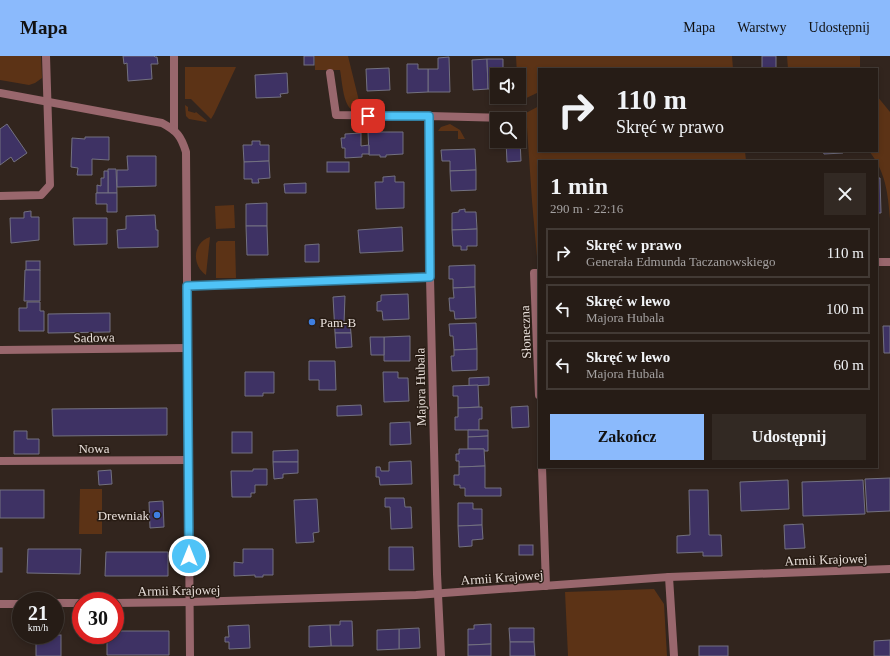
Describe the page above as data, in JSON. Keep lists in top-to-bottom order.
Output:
{
  "streets": {
    "street": [
      "Słoneczna",
      "Sadowa",
      "Majora Hubala",
      "Nowa",
      "Armii Krajowej"
    ]
  },
  "crossings": [
    ["Majora Hubala", "Armii Krajowej"]
  ],
  "places": ["Pam-B", "Drewniak"],
  "page": {
    "header": "Mapa",
    "nav": ["Mapa", "Warstwy", "Udostępnij"],
    "turn": ["110 m", "Skręć w prawo"],
    "heading": ["1 min", "290 m · 22:16"],
    "list": [
      {
        "name": "Skręć w prawo",
        "note": "Generała Edmunda Taczanowskiego",
        "value": "110 m"
      },
      {
        "name": "Skręć w lewo",
        "note": "Majora Hubala",
        "value": "100 m"
      },
      {
        "name": "Skręć w lewo",
        "note": "Majora Hubala",
        "value": "60 m"
      }
    ],
    "buttons": ["Zakończ", "Udostępnij"],
    "speed": "21 km/h",
    "limit": "30"
  }
}
